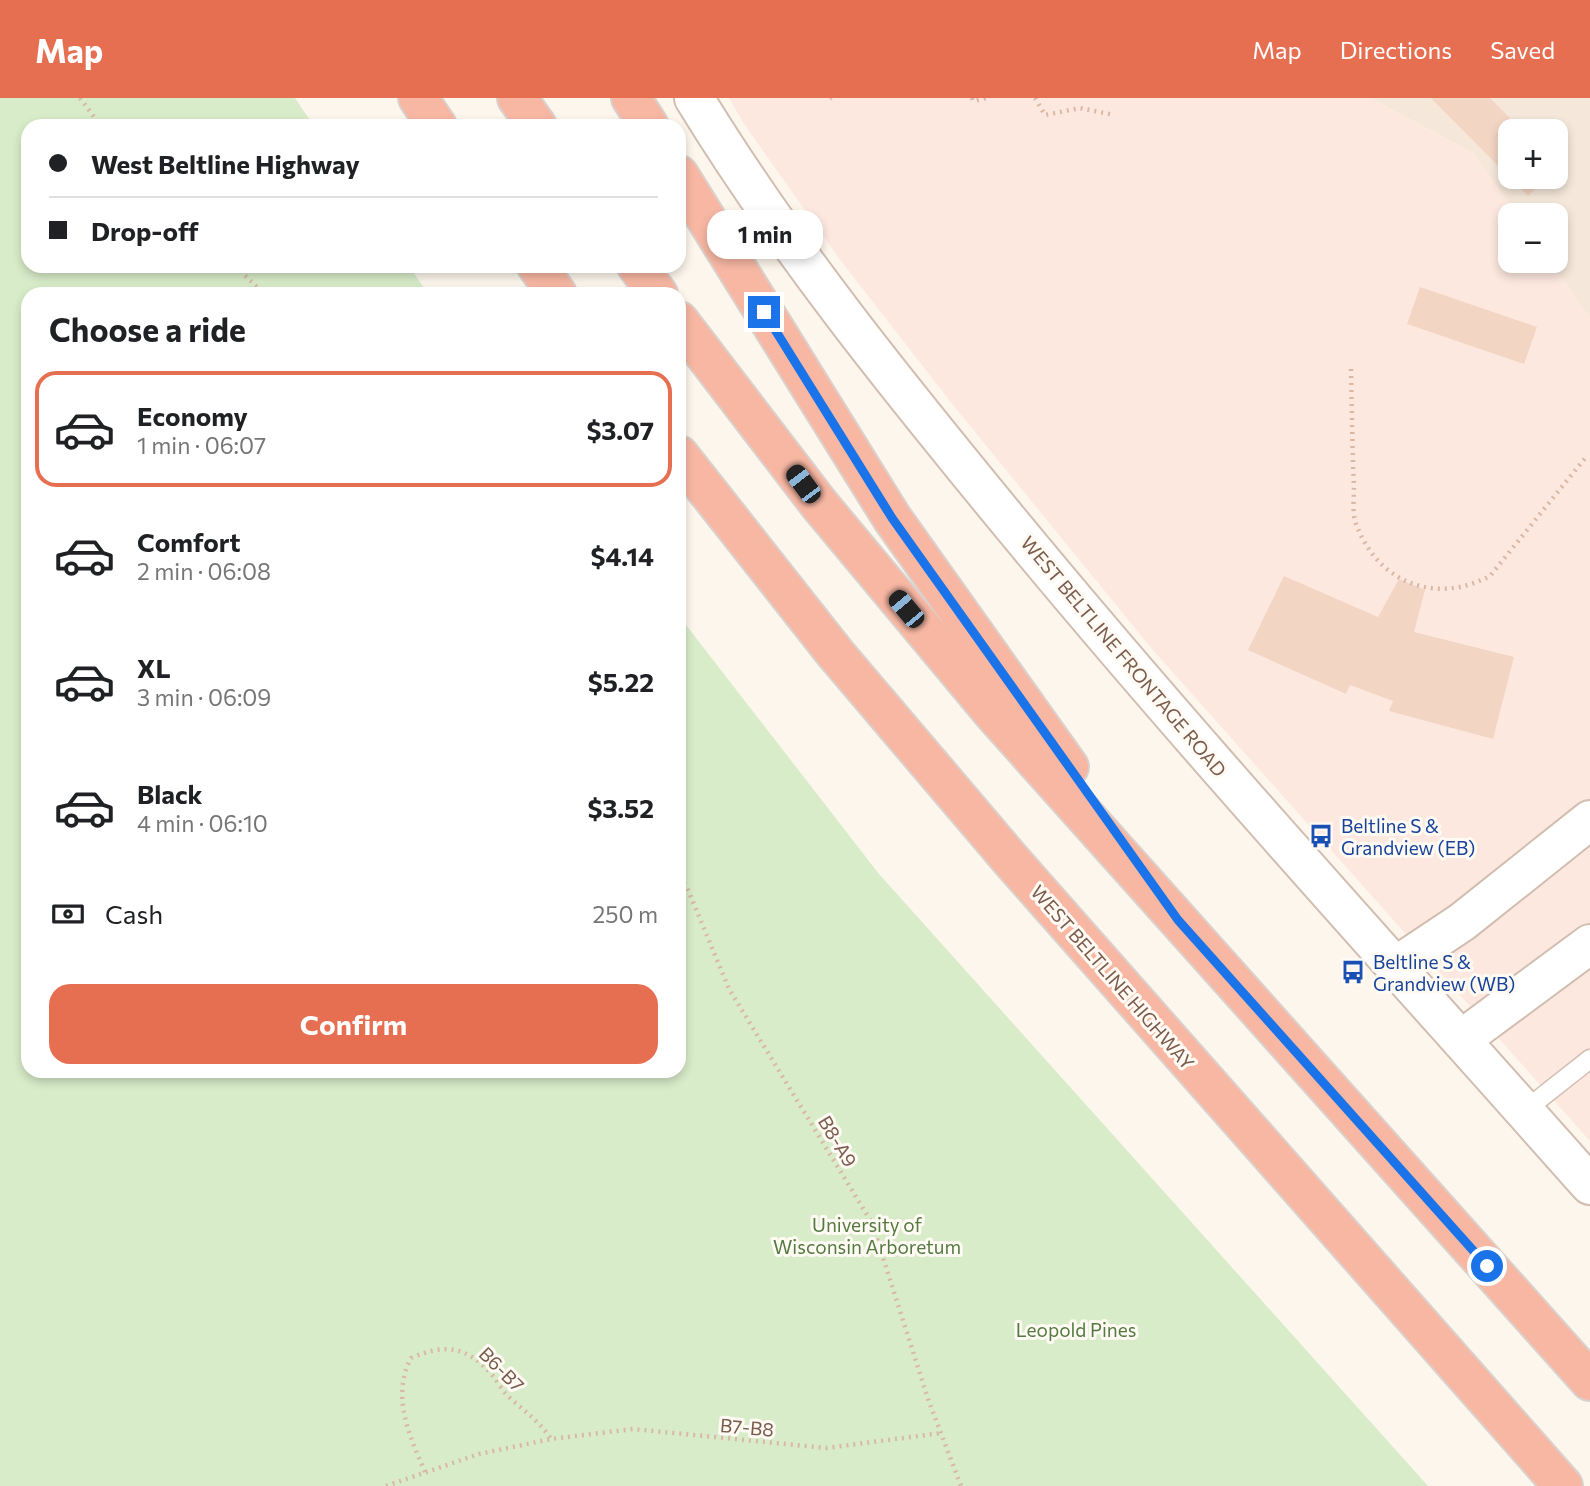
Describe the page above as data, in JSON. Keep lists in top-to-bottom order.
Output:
{
  "streets": {
    "highway": ["WEST BELTLINE HIGHWAY"],
    "street": ["WEST BELTLINE FRONTAGE ROAD"],
    "path": ["B8-A9", "B6-B7", "B7-B8"]
  },
  "crossings": [
    ["B8-A9", "B7-B8"],
    ["B6-B7", "B7-B8"]
  ],
  "parks": ["University of Wisconsin Arboretum", "Leopold Pines"],
  "places": {
    "bus stop": ["Beltline S & Grandview (EB)", "Beltline S & Grandview (WB)"]
  },
  "page": {
    "header": "Map",
    "nav": ["Map", "Directions", "Saved"],
    "map_buttons": ["+", "−"],
    "banner": ["West Beltline Highway", "Drop-off"],
    "bubble": "1 min",
    "heading": "Choose a ride",
    "list": [
      {
        "name": "Economy",
        "note": "1 min · 06:07",
        "value": "$3.07"
      },
      {
        "name": "Comfort",
        "note": "2 min · 06:08",
        "value": "$4.14"
      },
      {
        "name": "XL",
        "note": "3 min · 06:09",
        "value": "$5.22"
      },
      {
        "name": "Black",
        "note": "4 min · 06:10",
        "value": "$3.52"
      }
    ],
    "pay": ["Cash", "250 m"],
    "buttons": "Confirm"
  }
}
